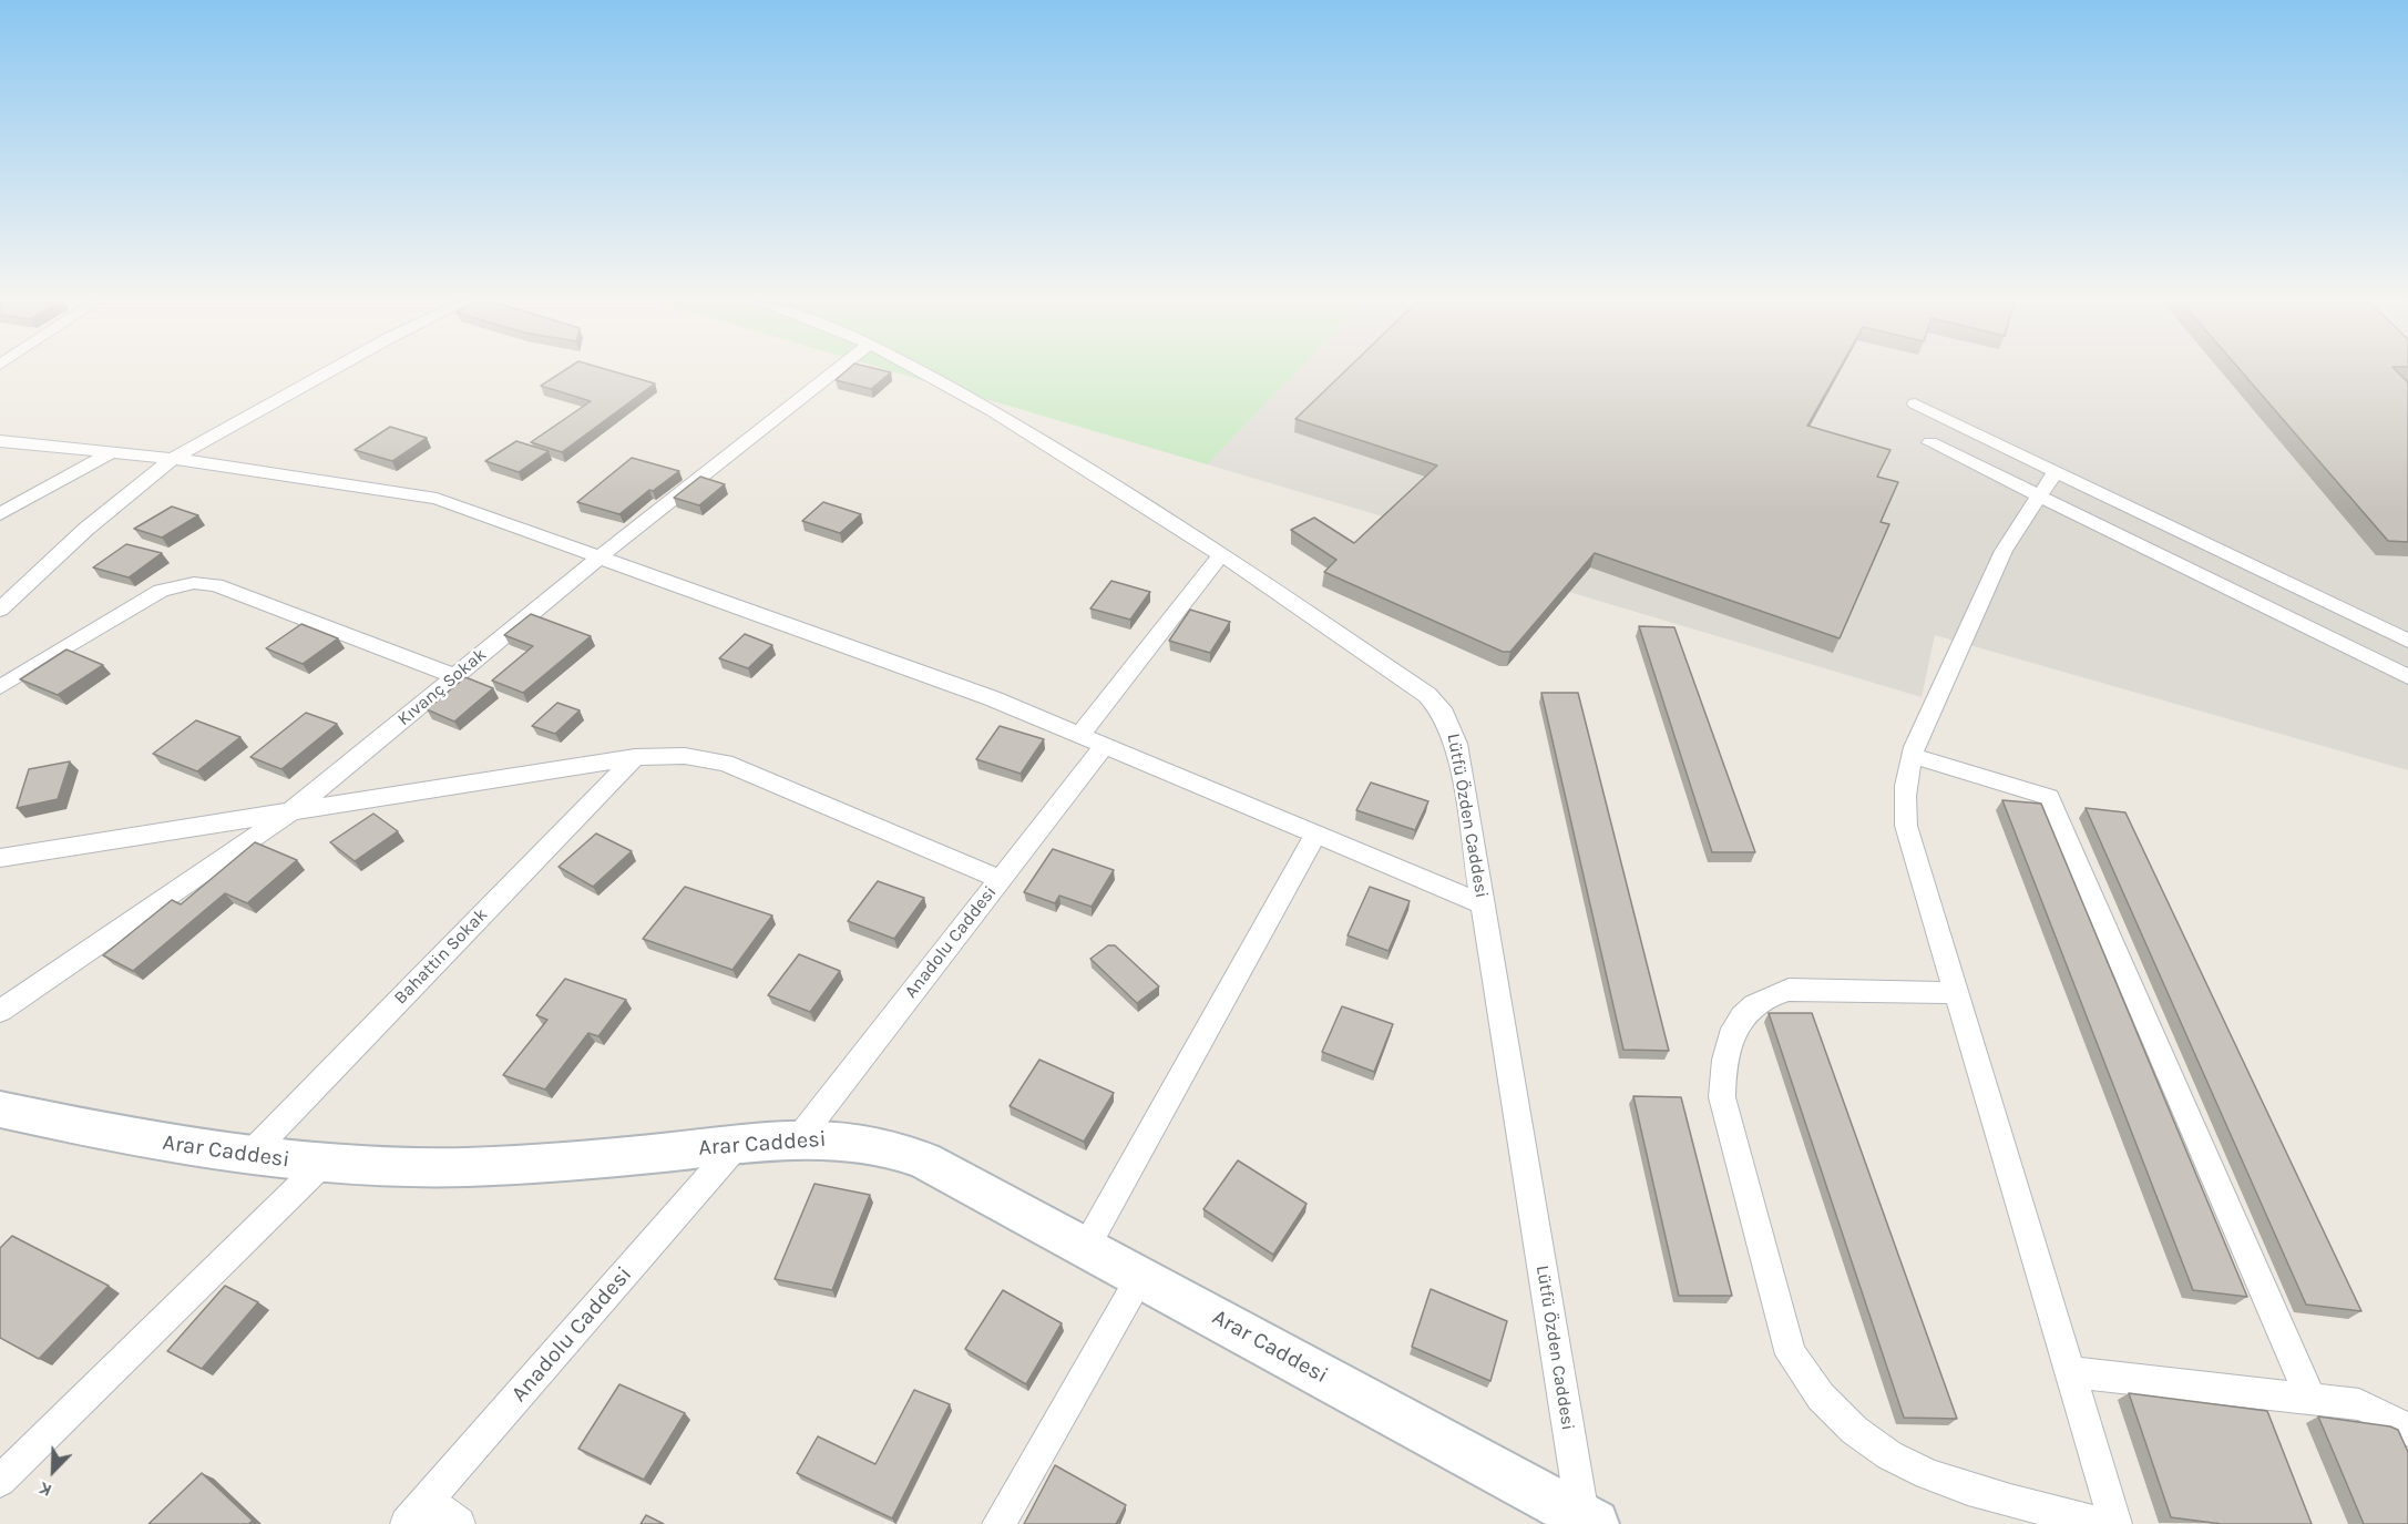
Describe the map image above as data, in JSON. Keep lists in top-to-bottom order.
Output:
{
  "streets": {
    "street": [
      "Kıvanç Sokak",
      "Lütfü Özden Caddesi",
      "Anadolu Caddesi",
      "Bahattin Sokak",
      "Arar Caddesi"
    ]
  },
  "crossings": [
    ["Lütfü Özden Caddesi", "Arar Caddesi"],
    ["Anadolu Caddesi", "Arar Caddesi"],
    ["Bahattin Sokak", "Arar Caddesi"]
  ],
  "north": "bottom left"
}
